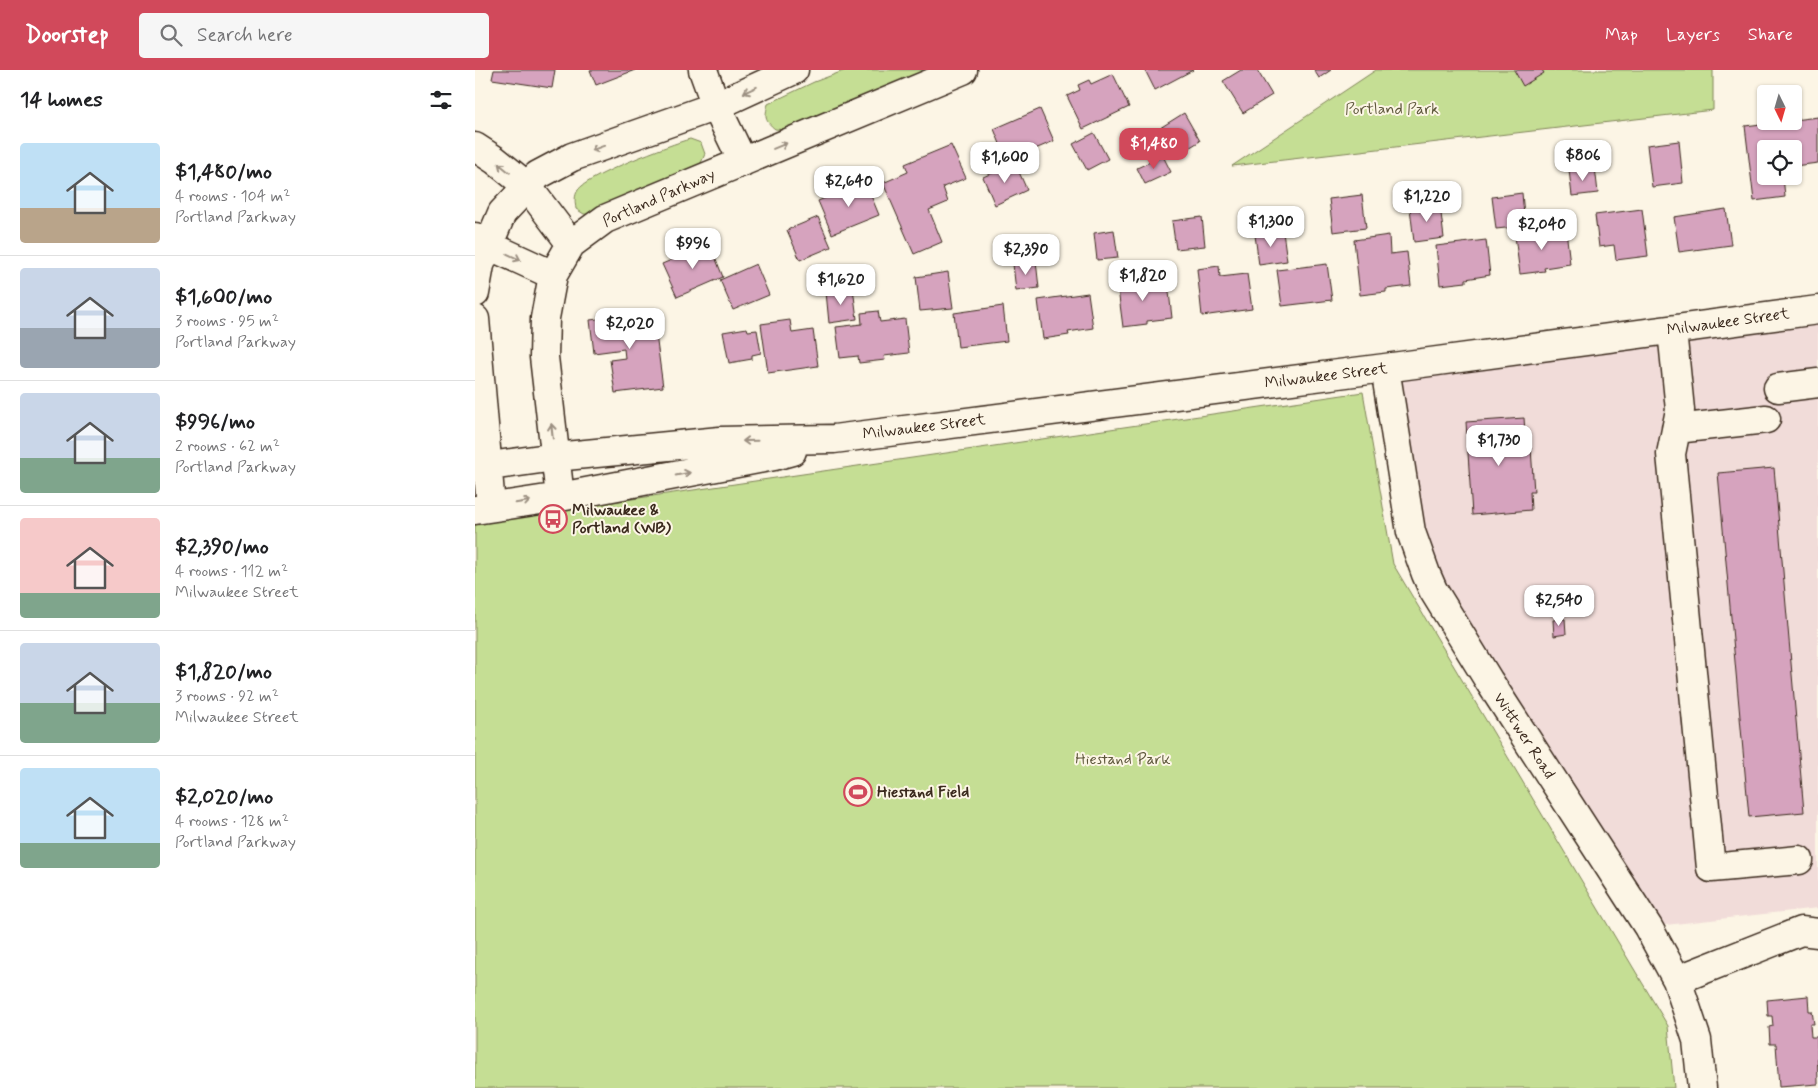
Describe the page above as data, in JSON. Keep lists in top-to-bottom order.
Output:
{
  "streets": {
    "street": ["Portland Parkway", "Milwaukee Street", "Wittwer Road"]
  },
  "crossings": [
    ["Portland Parkway", "Milwaukee Street"],
    ["Milwaukee Street", "Wittwer Road"]
  ],
  "one_way": ["Portland Parkway"],
  "parks": ["Portland Park", "Hiestand Park"],
  "places": {
    "bus stop": ["Milwaukee & Portland (WB)"],
    "sports": ["Hiestand Field"]
  },
  "north": "bottom",
  "page": {
    "header": "Doorstep",
    "search": "Search here",
    "nav": ["Map", "Layers", "Share"],
    "heading": "14 homes",
    "price": [
      "$1,480",
      "$806",
      "$1,600",
      "$2,640",
      "$1,220",
      "$1,300",
      "$2,040",
      "$996",
      "$2,390",
      "$1,820",
      "$1,620",
      "$2,020",
      "$1,730",
      "$2,540"
    ],
    "list": [
      {
        "name": "$1,480/mo",
        "note": "4 rooms · 104 m² · Portland Parkway"
      },
      {
        "name": "$1,600/mo",
        "note": "3 rooms · 95 m² · Portland Parkway"
      },
      {
        "name": "$996/mo",
        "note": "2 rooms · 62 m² · Portland Parkway"
      },
      {
        "name": "$2,390/mo",
        "note": "4 rooms · 112 m² · Milwaukee Street"
      },
      {
        "name": "$1,820/mo",
        "note": "3 rooms · 92 m² · Milwaukee Street"
      },
      {
        "name": "$2,020/mo",
        "note": "4 rooms · 128 m² · Portland Parkway"
      }
    ]
  }
}
